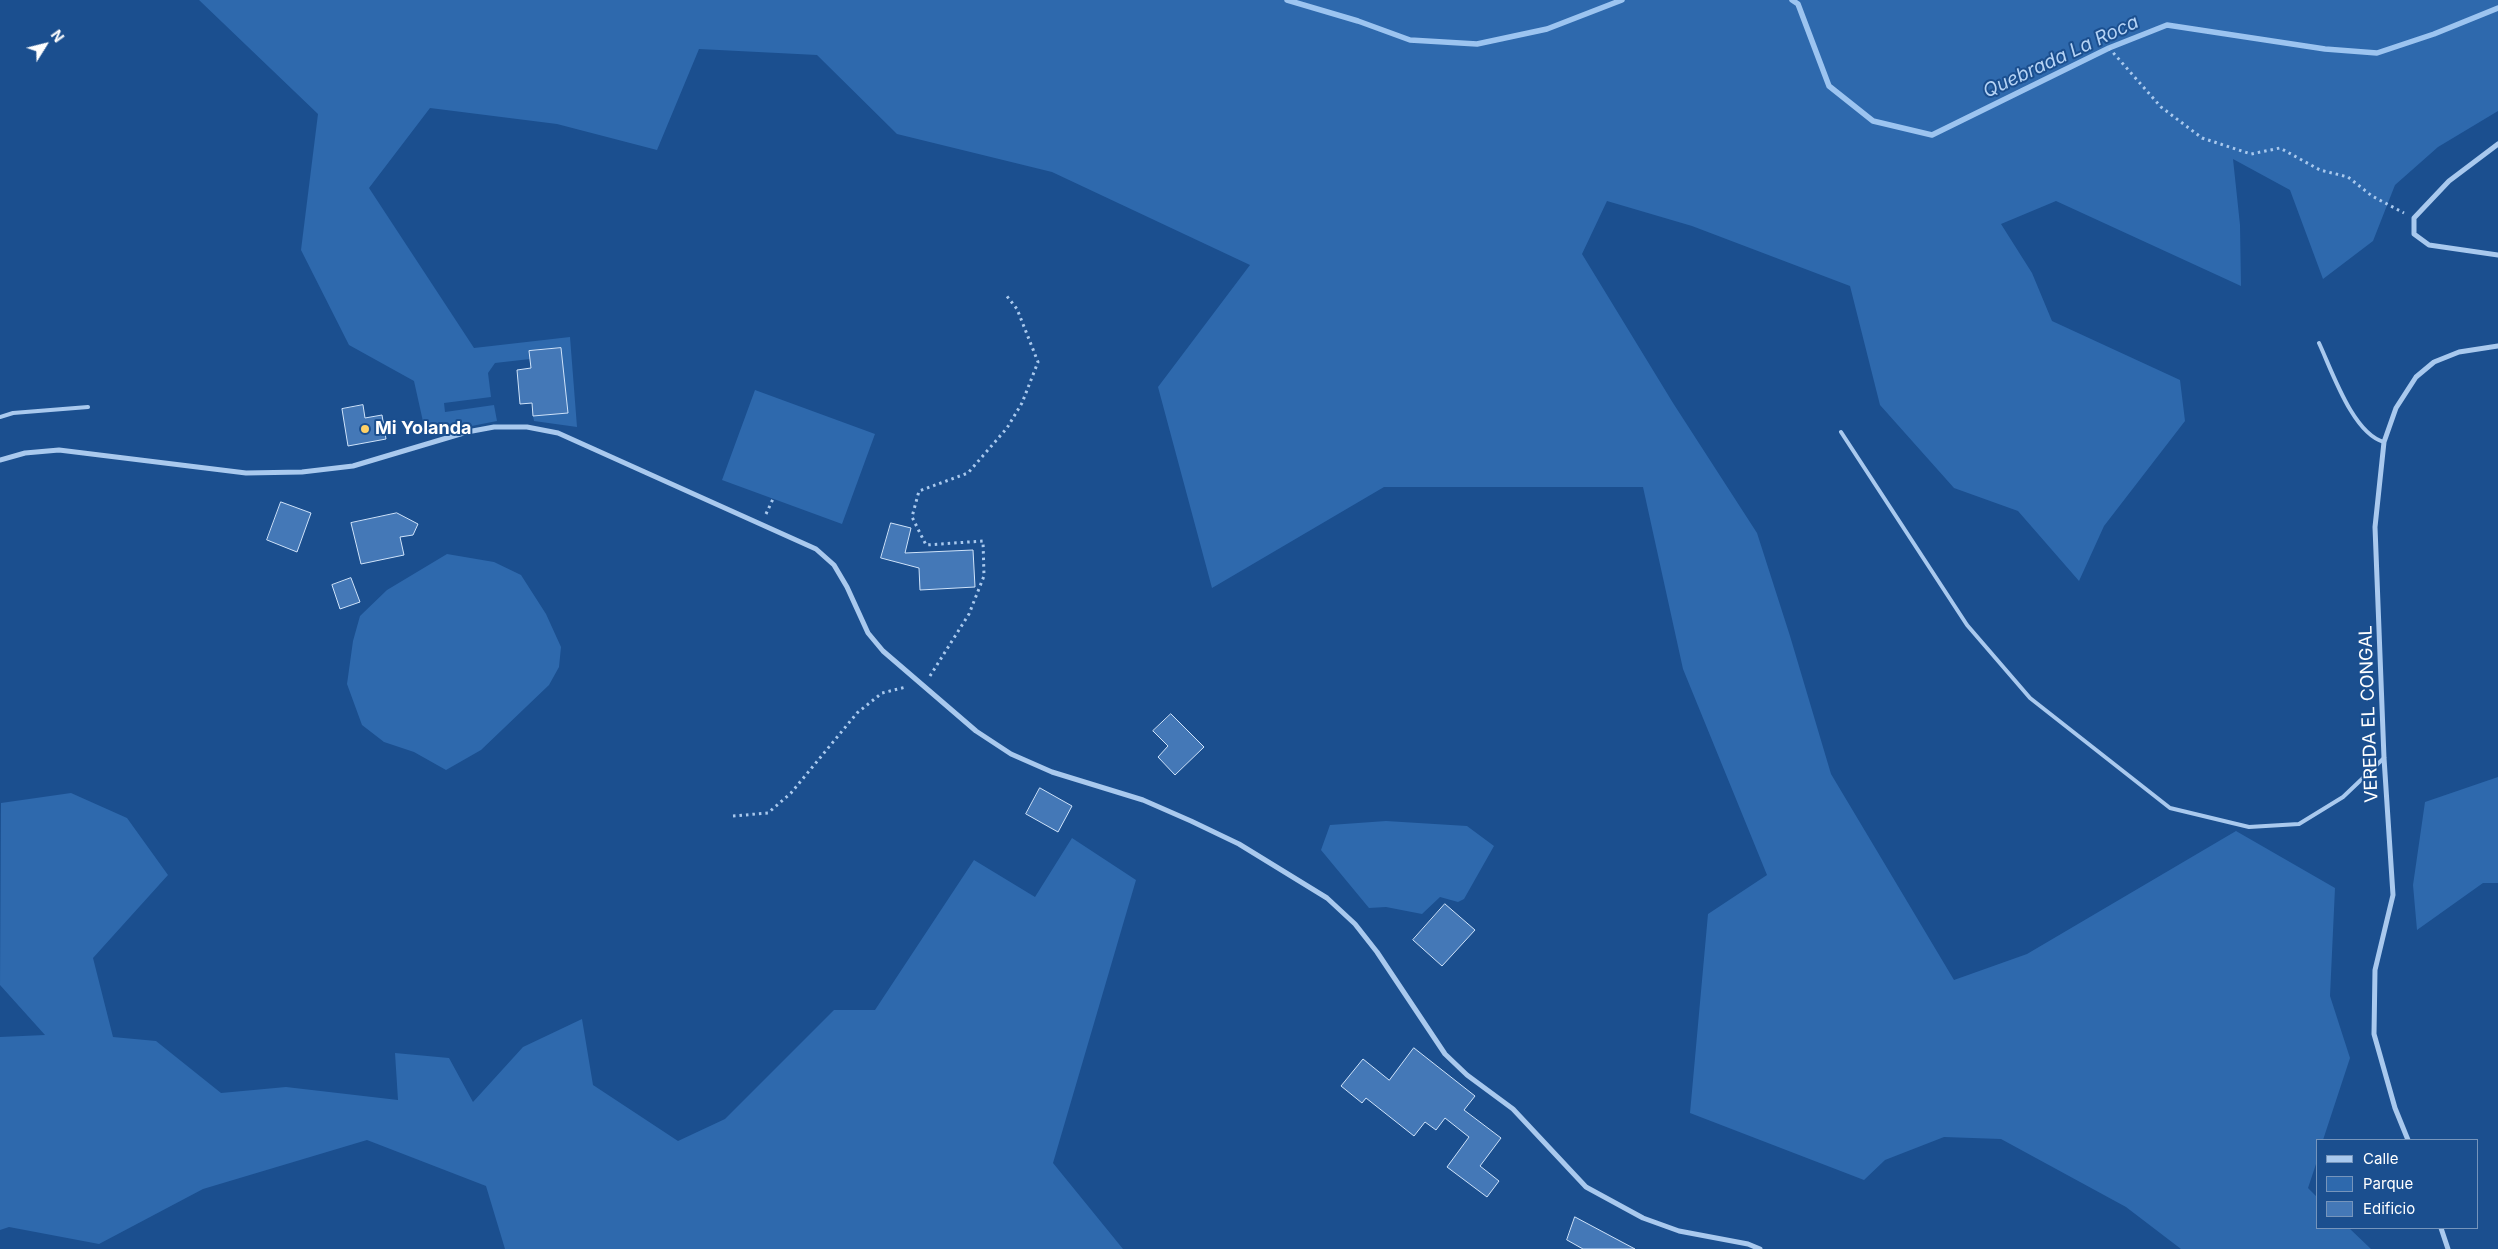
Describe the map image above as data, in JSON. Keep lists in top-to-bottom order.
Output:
{
  "streets": {
    "street": ["VEREDA EL CONGAL"]
  },
  "water": ["Quebrada La Roca"],
  "places": ["Mi Yolanda"],
  "legend": ["Calle", "Parque", "Edificio"],
  "north": "top right"
}
